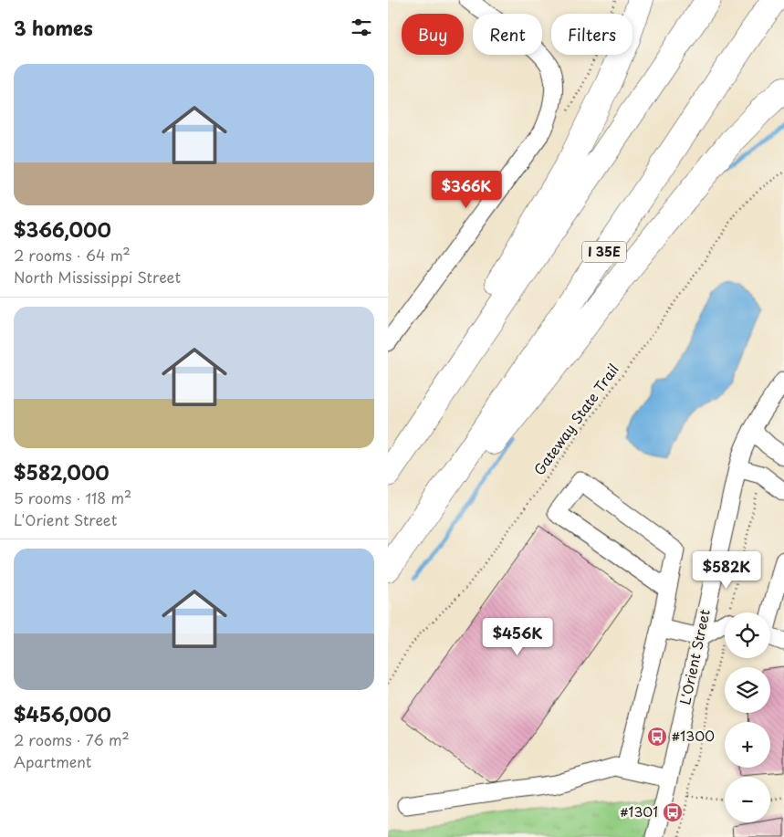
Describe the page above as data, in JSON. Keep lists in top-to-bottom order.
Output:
{
  "streets": {
    "highway": ["I 35E"],
    "street": ["L'Orient Street"],
    "path": ["Gateway State Trail"]
  },
  "places": {
    "bus stop": ["#1300", "#1301"]
  },
  "page": {
    "heading": "3 homes",
    "chip": ["Buy", "Rent", "Filters"],
    "list": [
      {
        "name": "$366,000",
        "note": "2 rooms · 64 m² · North Mississippi Street"
      },
      {
        "name": "$582,000",
        "note": "5 rooms · 118 m² · L'Orient Street"
      },
      {
        "name": "$456,000",
        "note": "2 rooms · 76 m² · Apartment"
      }
    ],
    "price": ["$366K", "$582K", "$456K"],
    "map_buttons": ["+", "−"]
  }
}
